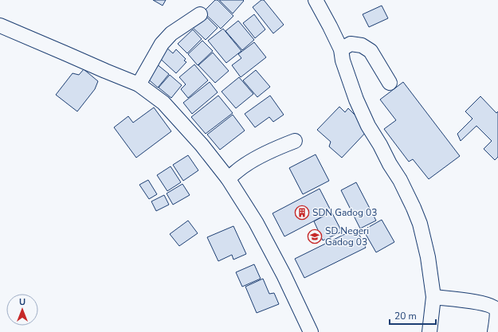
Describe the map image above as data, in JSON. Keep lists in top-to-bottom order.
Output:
{
  "places": {
    "building": ["SDN Gadog 03"],
    "school or university": ["SD Negeri Gadog 03"]
  },
  "scale_bar": "20 m",
  "north": "top"
}
